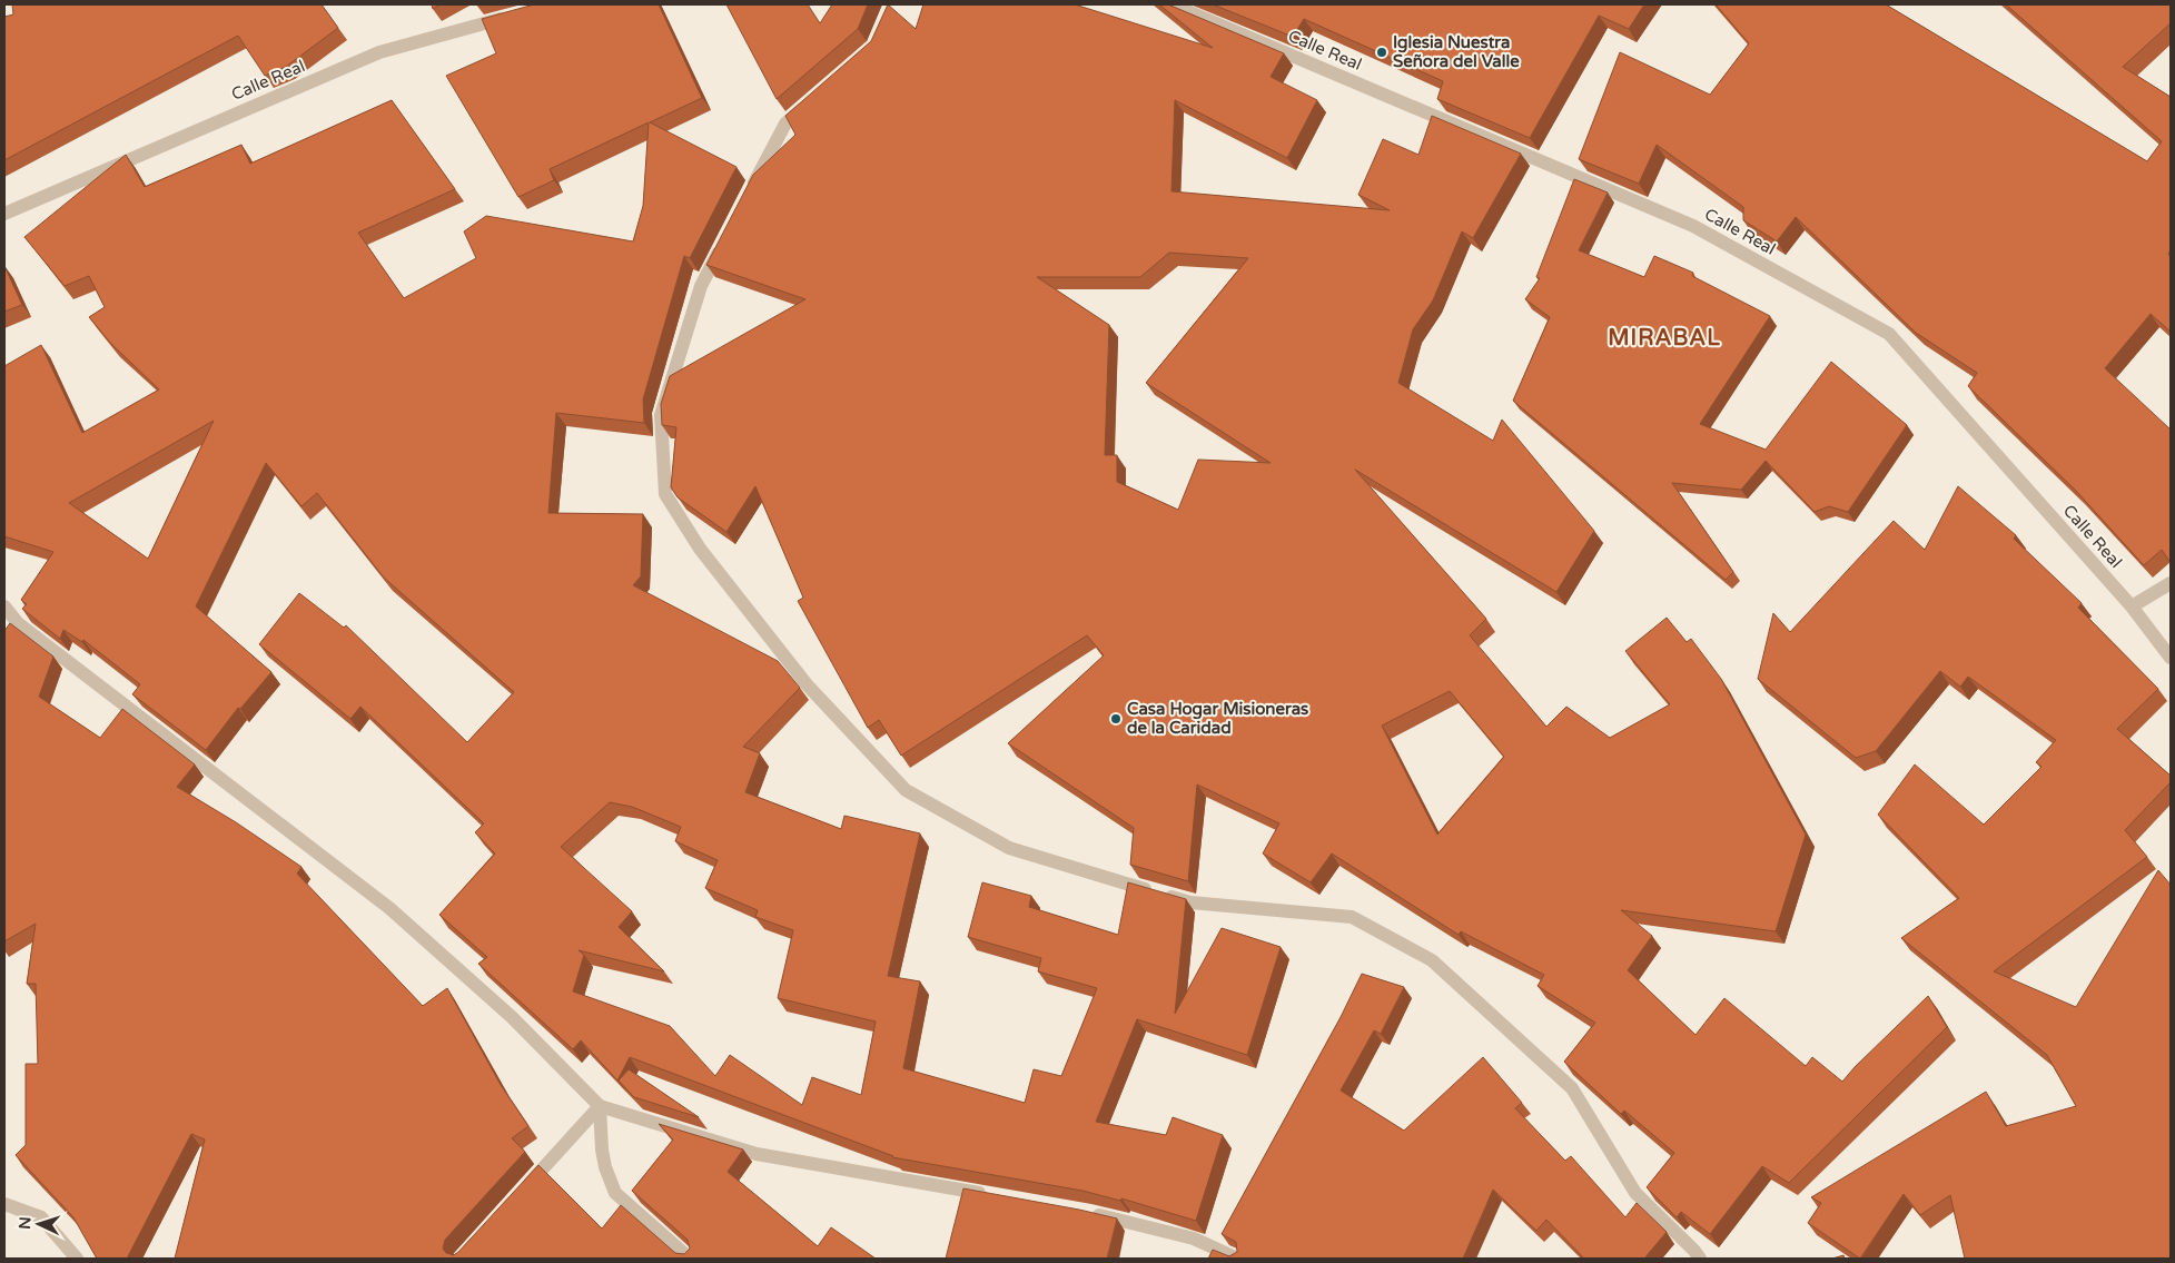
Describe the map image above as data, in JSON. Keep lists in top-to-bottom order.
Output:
{
  "streets": {
    "street": ["Calle Real"]
  },
  "districts": ["MIRABAL"],
  "places": ["Iglesia Nuestra Señora del Valle", "Casa Hogar Misioneras de la Caridad"],
  "north": "left"
}
